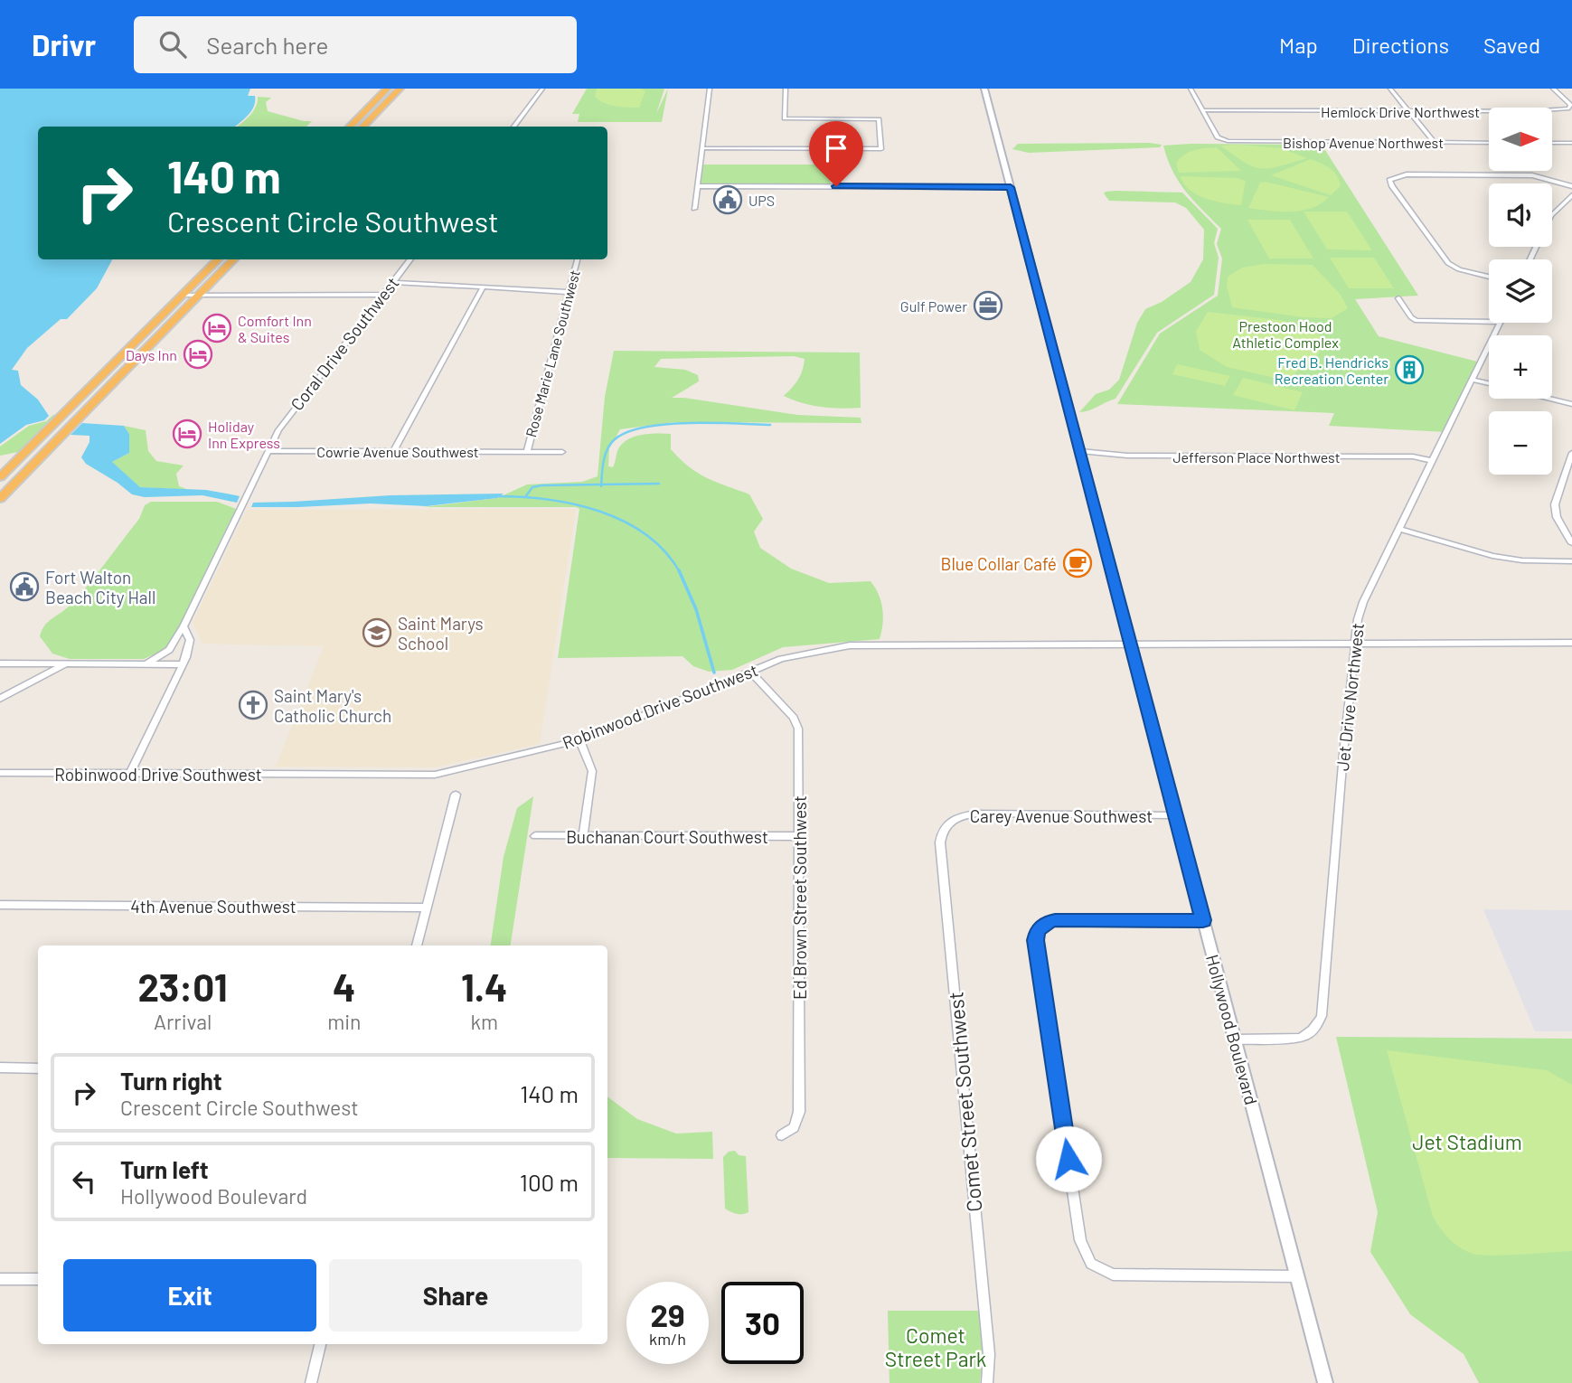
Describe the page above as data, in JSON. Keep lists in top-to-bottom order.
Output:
{
  "streets": {
    "street": [
      "Hemlock Drive Northwest",
      "Bishop Avenue Northwest",
      "Coral Drive Southwest",
      "Rose Marie Lane Southwest",
      "Cowrie Avenue Southwest",
      "Jefferson Place Northwest",
      "Jet Drive Northwest",
      "Robinwood Drive Southwest",
      "Carey Avenue Southwest",
      "Buchanan Court Southwest",
      "Ed Brown Street Southwest",
      "4th Avenue Southwest",
      "Hollywood Boulevard",
      "Comet Street Southwest"
    ]
  },
  "crossings": [
    ["Hemlock Drive Northwest", "Bishop Avenue Northwest"],
    ["Coral Drive Southwest", "Cowrie Avenue Southwest"],
    ["Coral Drive Southwest", "Robinwood Drive Southwest"],
    ["Rose Marie Lane Southwest", "Cowrie Avenue Southwest"],
    ["Jefferson Place Northwest", "Jet Drive Northwest"],
    ["Jefferson Place Northwest", "Hollywood Boulevard"],
    ["Jet Drive Northwest", "Robinwood Drive Southwest"],
    ["Jet Drive Northwest", "Hollywood Boulevard"],
    ["Robinwood Drive Southwest", "Ed Brown Street Southwest"],
    ["Robinwood Drive Southwest", "Hollywood Boulevard"],
    ["Carey Avenue Southwest", "Hollywood Boulevard"],
    ["Carey Avenue Southwest", "Comet Street Southwest"],
    ["Buchanan Court Southwest", "Ed Brown Street Southwest"]
  ],
  "parks": ["Prestoon Hood Athletic Complex", "Jet Stadium", "Comet Street Park"],
  "places": {
    "public building": ["UPS", "Fort Walton Beach City Hall"],
    "office": ["Gulf Power"],
    "hotel": ["Comfort Inn & Suites", "Days Inn", "Holiday Inn Express"],
    "building": ["Fred B. Hendricks Recreation Center"],
    "cafe": ["Blue Collar Café"],
    "school or university": ["Saint Marys School"],
    "church": ["Saint Mary's Catholic Church"]
  },
  "north": "right",
  "page": {
    "header": "Drivr",
    "search": "Search here",
    "nav": ["Map", "Directions", "Saved"],
    "map_buttons": ["+", "−"],
    "turn": ["140 m", "Crescent Circle Southwest"],
    "eta": [
      "23:01",
      "Arrival",
      "4",
      "min",
      "1.4",
      "km"
    ],
    "list": [
      {
        "name": "Turn right",
        "note": "Crescent Circle Southwest",
        "value": "140 m"
      },
      {
        "name": "Turn left",
        "note": "Hollywood Boulevard",
        "value": "100 m"
      }
    ],
    "buttons": ["Exit", "Share"],
    "speed": "29 km/h",
    "limit": "30"
  }
}
